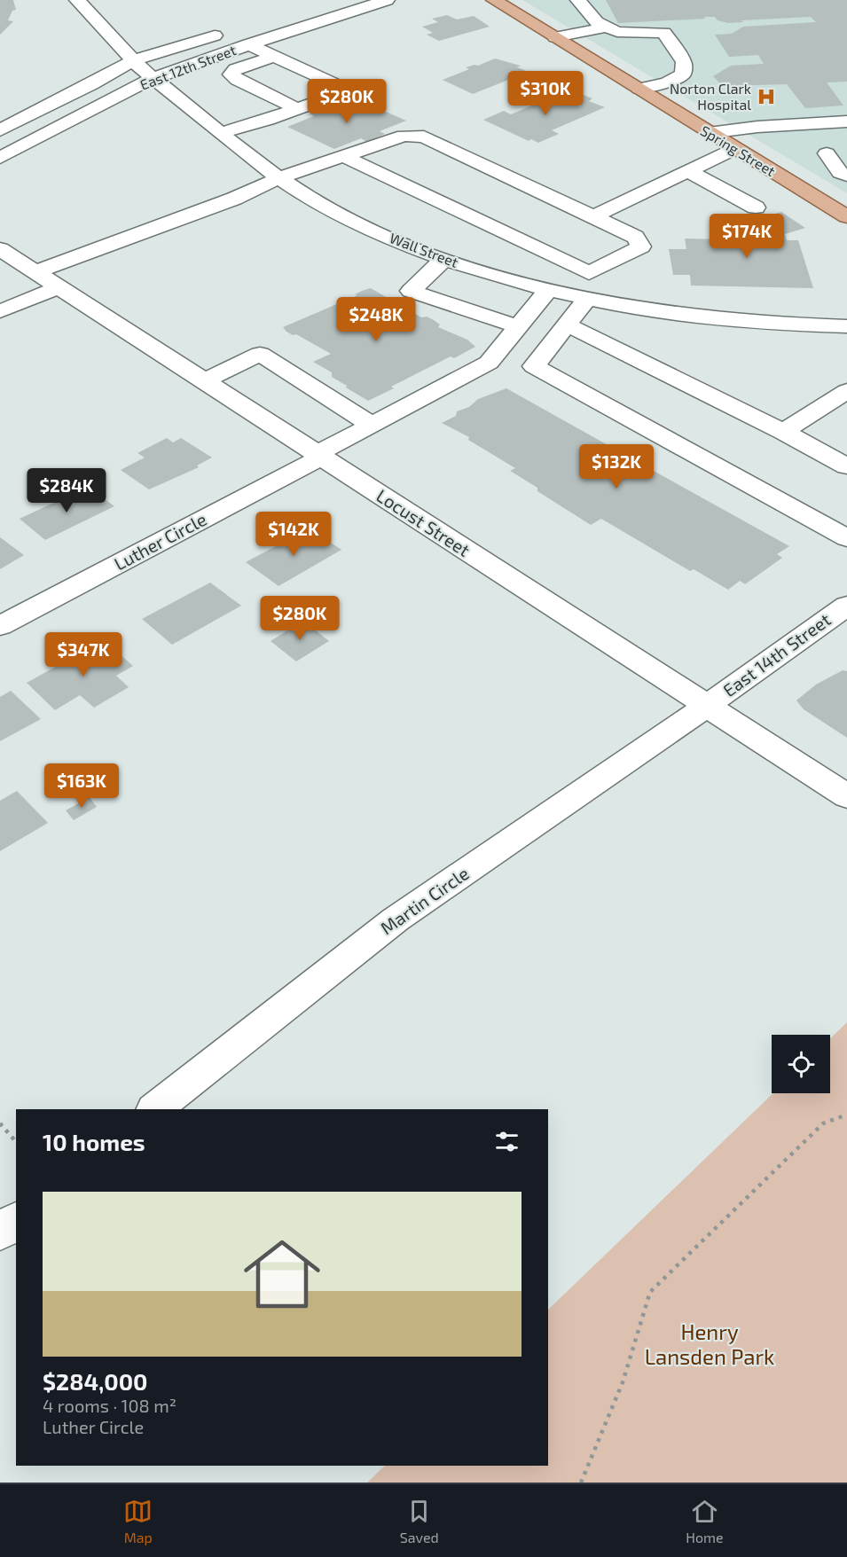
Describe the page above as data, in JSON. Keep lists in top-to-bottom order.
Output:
{
  "streets": {
    "main road": ["Spring Street"],
    "street": [
      "East 12th Street",
      "Wall Street",
      "Locust Street",
      "Luther Circle",
      "East 14th Street",
      "Martin Circle"
    ]
  },
  "crossings": [
    ["East 12th Street", "Wall Street"],
    ["Wall Street", "Luther Circle"],
    ["Locust Street", "Luther Circle"],
    ["Locust Street", "East 14th Street"],
    ["Locust Street", "Martin Circle"],
    ["East 14th Street", "Martin Circle"]
  ],
  "parks": ["Henry Lansden Park"],
  "places": {
    "hospital": ["Norton Clark Hospital"]
  },
  "page": {
    "price": [
      "$310K",
      "$280K",
      "$174K",
      "$248K",
      "$132K",
      "$284K",
      "$142K",
      "$280K",
      "$347K",
      "$163K"
    ],
    "heading": "10 homes",
    "list": [
      {
        "name": "$284,000",
        "note": "4 rooms · 108 m² · Luther Circle"
      }
    ],
    "tabs": ["Map", "Saved", "Home"]
  }
}
